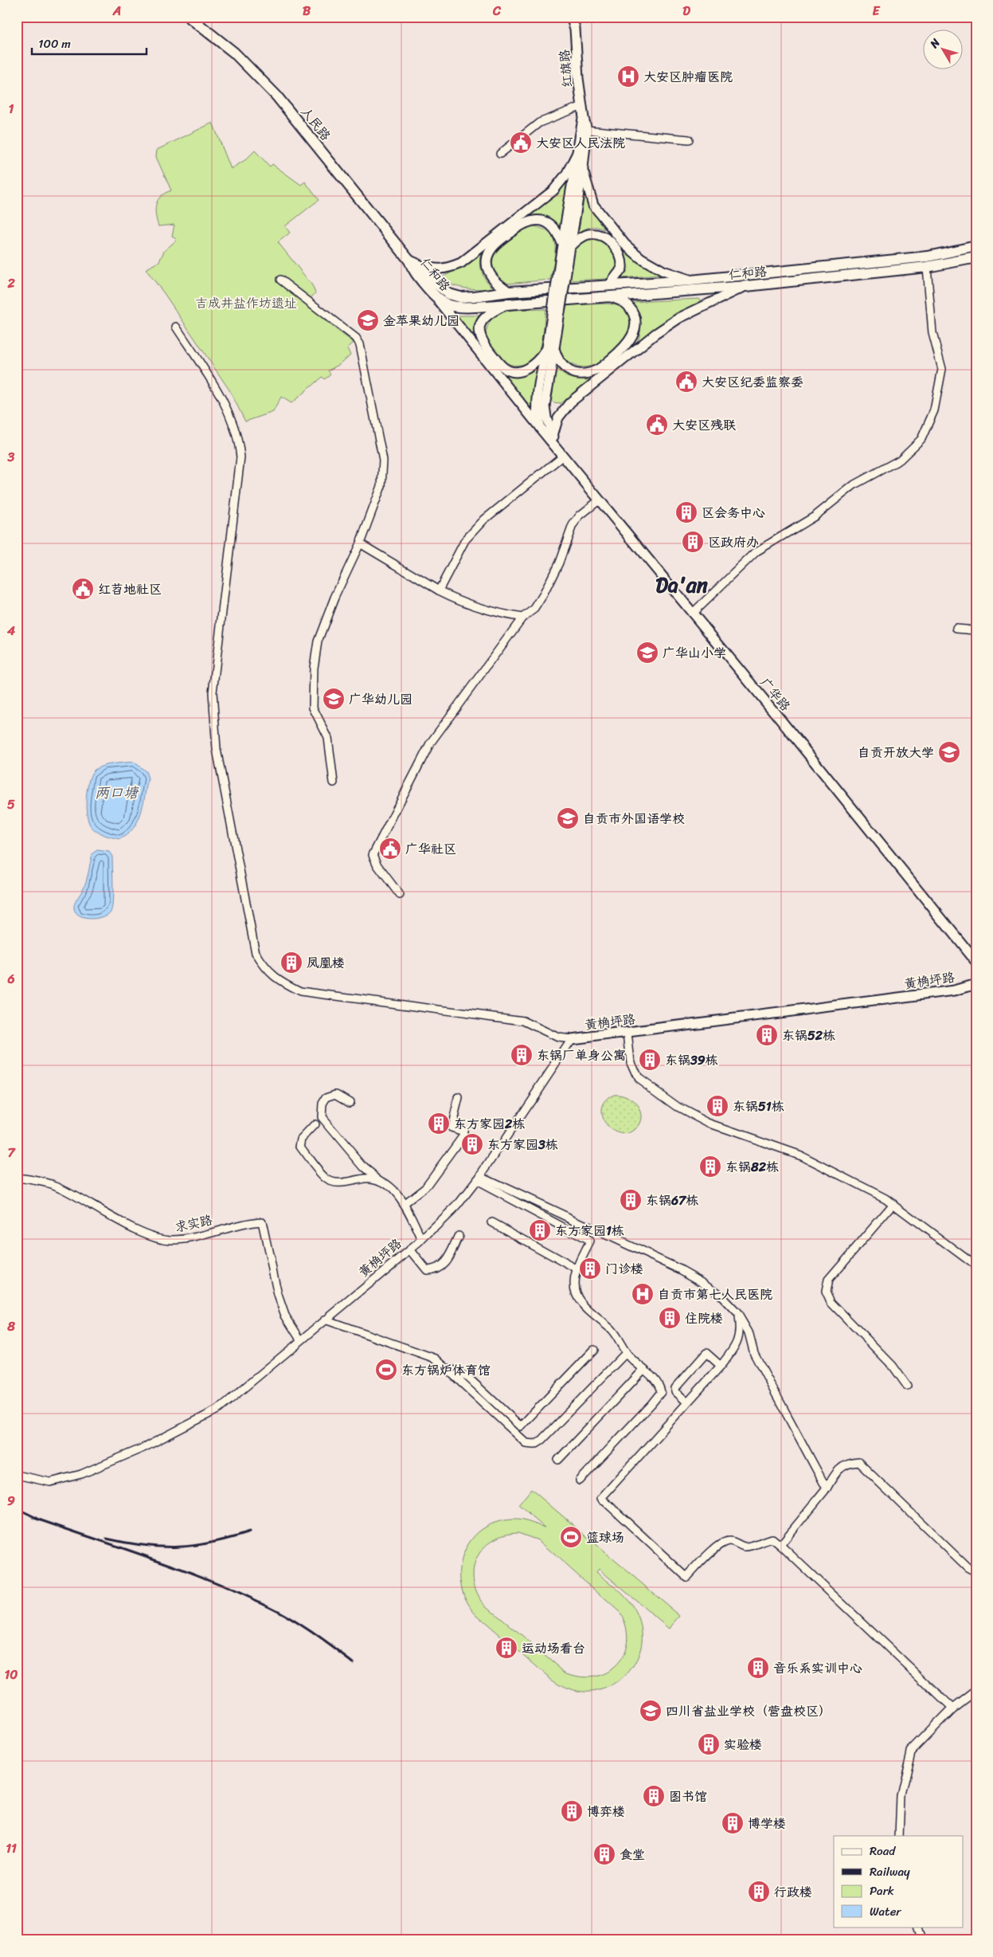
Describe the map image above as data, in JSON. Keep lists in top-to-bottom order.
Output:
{
  "streets": {
    "main road": [
      "红旗路",
      "人民路",
      "仁和路",
      "广华路",
      "黄桷坪路"
    ],
    "street": ["求实路"]
  },
  "crossings": [
    ["人民路", "仁和路"],
    ["仁和路", "广华路"],
    ["黄桷坪路", "求实路"]
  ],
  "districts": ["Da'an"],
  "water": ["两口塘"],
  "parks": ["吉成井盐作坊遗址"],
  "places": {
    "hospital": ["大安区肿瘤医院", "自贡市第七人民医院"],
    "public building": [
      "大安区人民法院",
      "大安区纪委监察委",
      "大安区残联",
      "红苕地社区",
      "广华社区"
    ],
    "school or university": [
      "金苹果幼儿园",
      "广华山小学",
      "广华幼儿园",
      "自贡开放大学",
      "自贡市外国语学校",
      "四川省盐业学校（营盘校区）"
    ],
    "building": [
      "区会务中心",
      "区政府办",
      "凤凰楼",
      "东锅52栋",
      "东锅厂单身公寓",
      "东锅39栋",
      "东锅51栋",
      "东方家园2栋",
      "东方家园3栋",
      "东锅82栋",
      "东锅67栋",
      "东方家园1栋",
      "门诊楼",
      "住院楼",
      "运动场看台",
      "音乐系实训中心",
      "实验楼",
      "图书馆",
      "博弈楼",
      "博学楼",
      "食堂",
      "行政楼"
    ],
    "sports": ["东方锅炉体育馆", "篮球场"]
  },
  "legend": [
    "Road",
    "Railway",
    "Park",
    "Water"
  ],
  "scale_bar": "100 m",
  "north": "top left",
  "grid": {
    "columns": [
      "A",
      "B",
      "C",
      "D",
      "E"
    ],
    "rows": [
      "1",
      "2",
      "3",
      "4",
      "5",
      "6",
      "7",
      "8",
      "9",
      "10",
      "11"
    ]
  }
}
